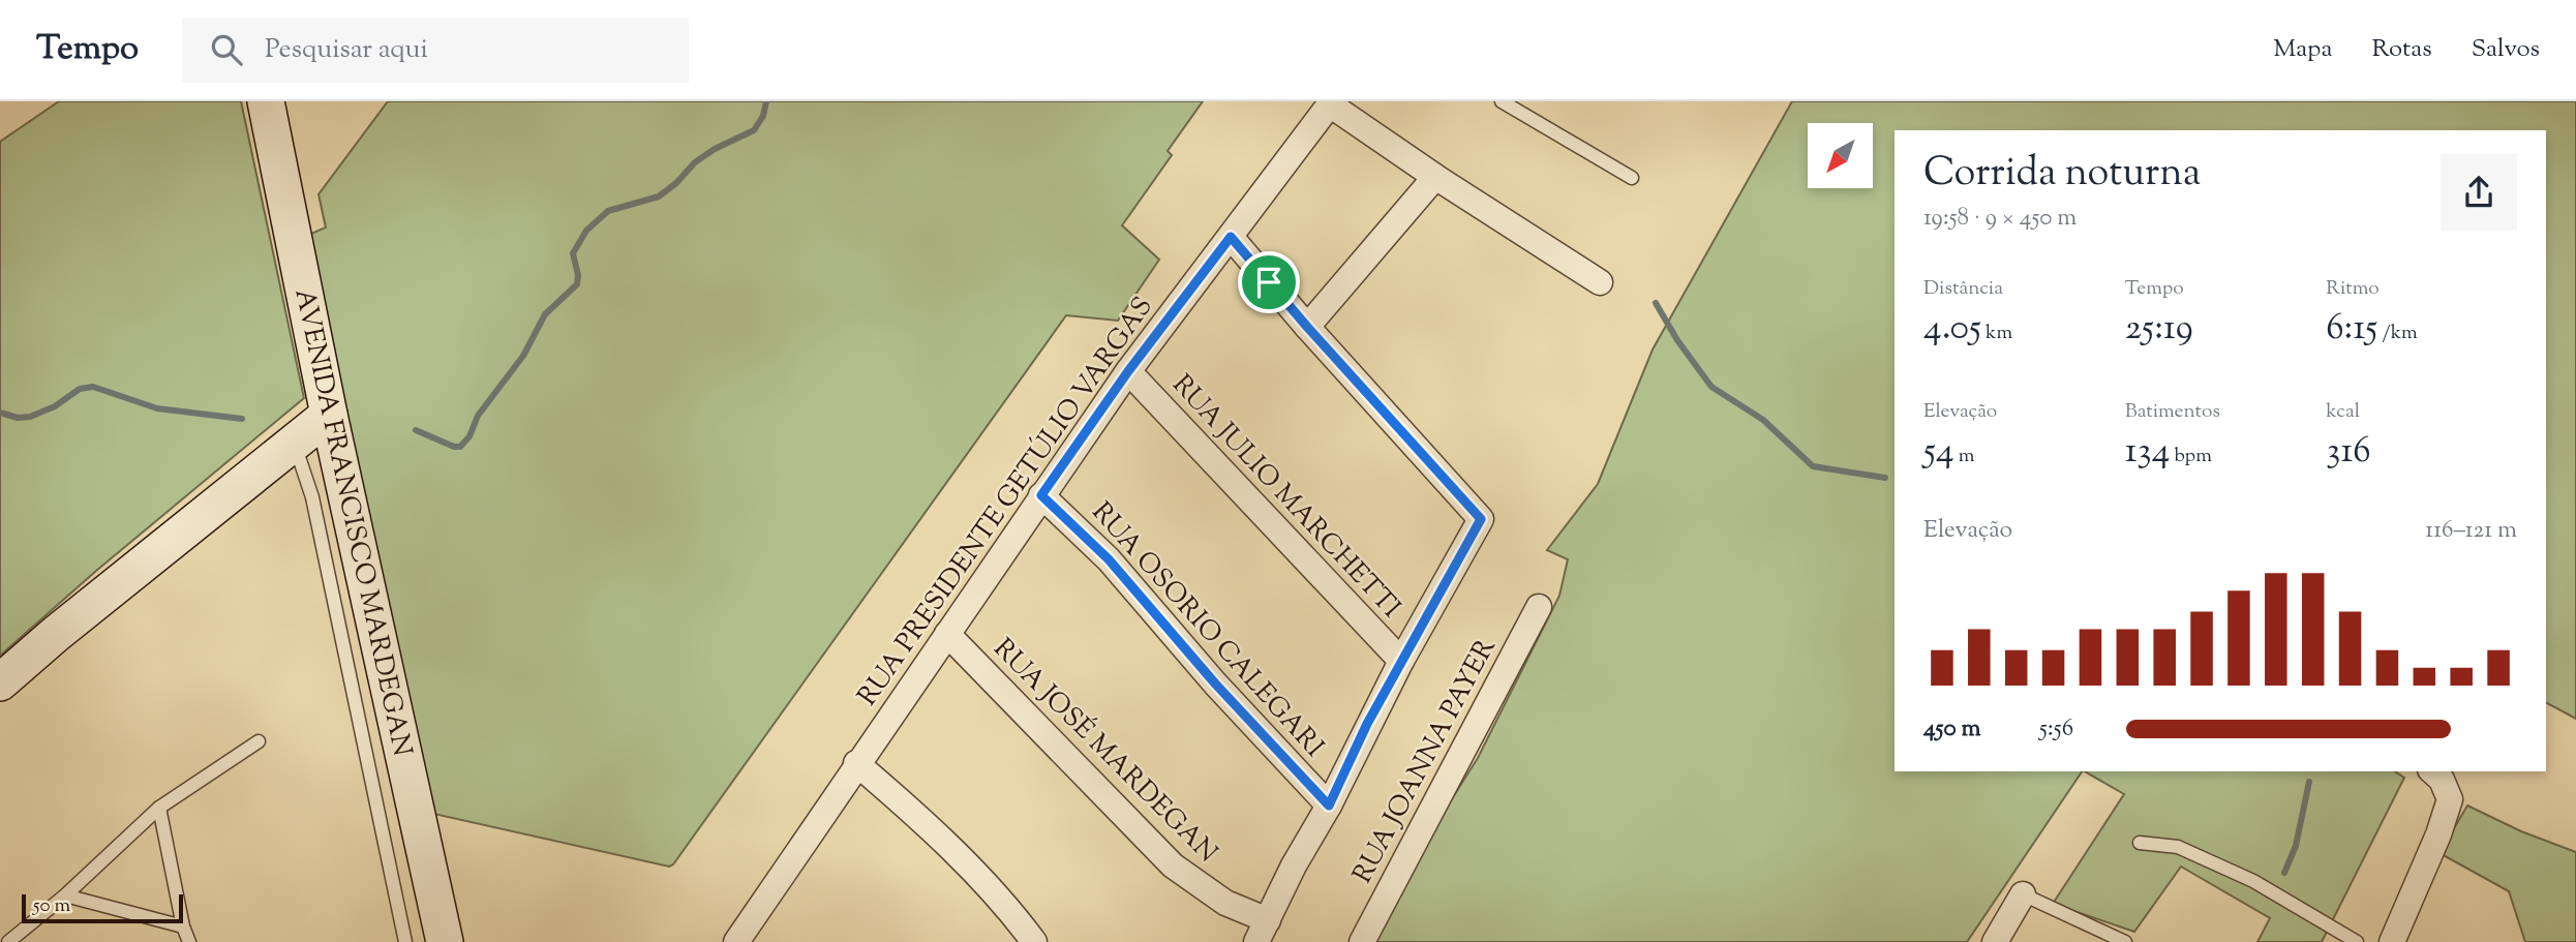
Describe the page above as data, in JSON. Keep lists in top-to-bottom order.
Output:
{
  "streets": {
    "main road": ["AVENIDA FRANCISCO MARDEGAN"],
    "street": [
      "RUA JULIO MARCHETTI",
      "RUA PRESIDENTE GETÚLIO VARGAS",
      "RUA OSORIO CALEGARI",
      "RUA JOSÉ MARDEGAN",
      "RUA JOANNA PAYER"
    ]
  },
  "crossings": [
    ["RUA JULIO MARCHETTI", "RUA PRESIDENTE GETÚLIO VARGAS"],
    ["RUA PRESIDENTE GETÚLIO VARGAS", "RUA OSORIO CALEGARI"],
    ["RUA PRESIDENTE GETÚLIO VARGAS", "RUA JOSÉ MARDEGAN"]
  ],
  "scale_bar": "50 m",
  "north": "bottom left",
  "page": {
    "header": "Tempo",
    "search": "Pesquisar aqui",
    "nav": ["Mapa", "Rotas", "Salvos"],
    "heading": ["Corrida noturna", "19:58 · 9 × 450 m"],
    "stats": [
      ["Distância", "4.05 km"],
      ["Tempo", "25:19"],
      ["Ritmo", "6:15 /km"],
      ["Elevação", "54 m"],
      ["Batimentos", "134 bpm"],
      ["kcal", "316"]
    ],
    "chart": ["Elevação", "116–121 m"],
    "list": [
      {
        "name": "450 m",
        "note": "5:56"
      }
    ],
    "scale": "50 m"
  }
}
